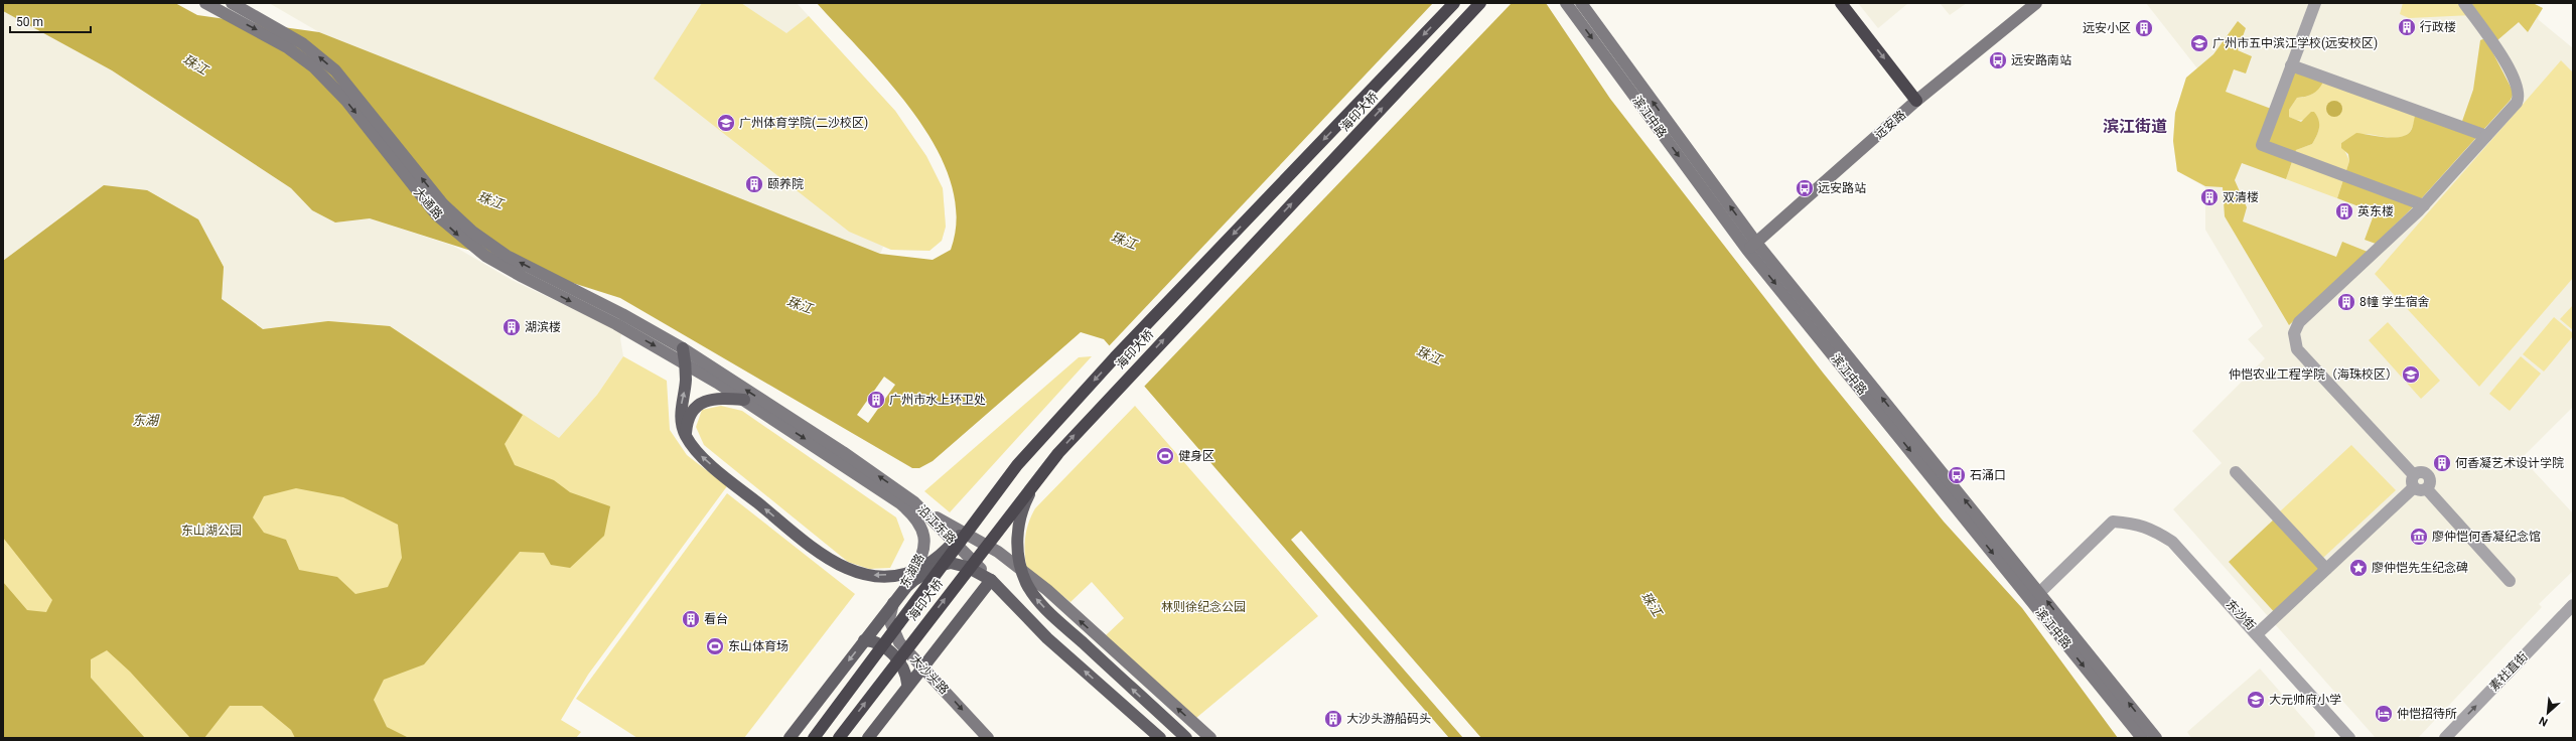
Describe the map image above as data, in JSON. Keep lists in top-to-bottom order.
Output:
{
  "streets": {
    "highway": ["海印大桥"],
    "main road": [
      "滨江中路",
      "远安路",
      "大通路",
      "沿江东路",
      "东湖路",
      "大沙头路"
    ],
    "street": ["东沙街", "素社直街"]
  },
  "crossings": [
    ["滨江中路", "远安路"],
    ["滨江中路", "东沙街"],
    ["大通路", "沿江东路"],
    ["沿江东路", "东湖路"],
    ["东湖路", "大沙头路"]
  ],
  "one_way": ["素社直街", "大沙头路"],
  "districts": ["滨江街道"],
  "water": ["珠江", "东湖"],
  "parks": ["东山湖公园", "林则徐纪念公园"],
  "places": {
    "building": [
      "行政楼",
      "远安小区",
      "颐养院",
      "双清楼",
      "英东楼",
      "8幢 学生宿舍",
      "湖滨楼",
      "广州市水上环卫处",
      "何香凝艺术设计学院",
      "看台",
      "大沙头游船码头"
    ],
    "school or university": [
      "广州市五中滨江学校(远安校区)",
      "广州体育学院(二沙校区)",
      "仲恺农业工程学院（海珠校区）",
      "大元帅府小学"
    ],
    "bus stop": ["远安路南站", "远安路站", "石涌口"],
    "sports": ["健身区", "东山体育场"],
    "museum": ["廖仲恺何香凝纪念馆"],
    "place": ["廖仲恺先生纪念碑"],
    "hotel": ["仲恺招待所"]
  },
  "scale_bar": "50 m",
  "north": "bottom left"
}
